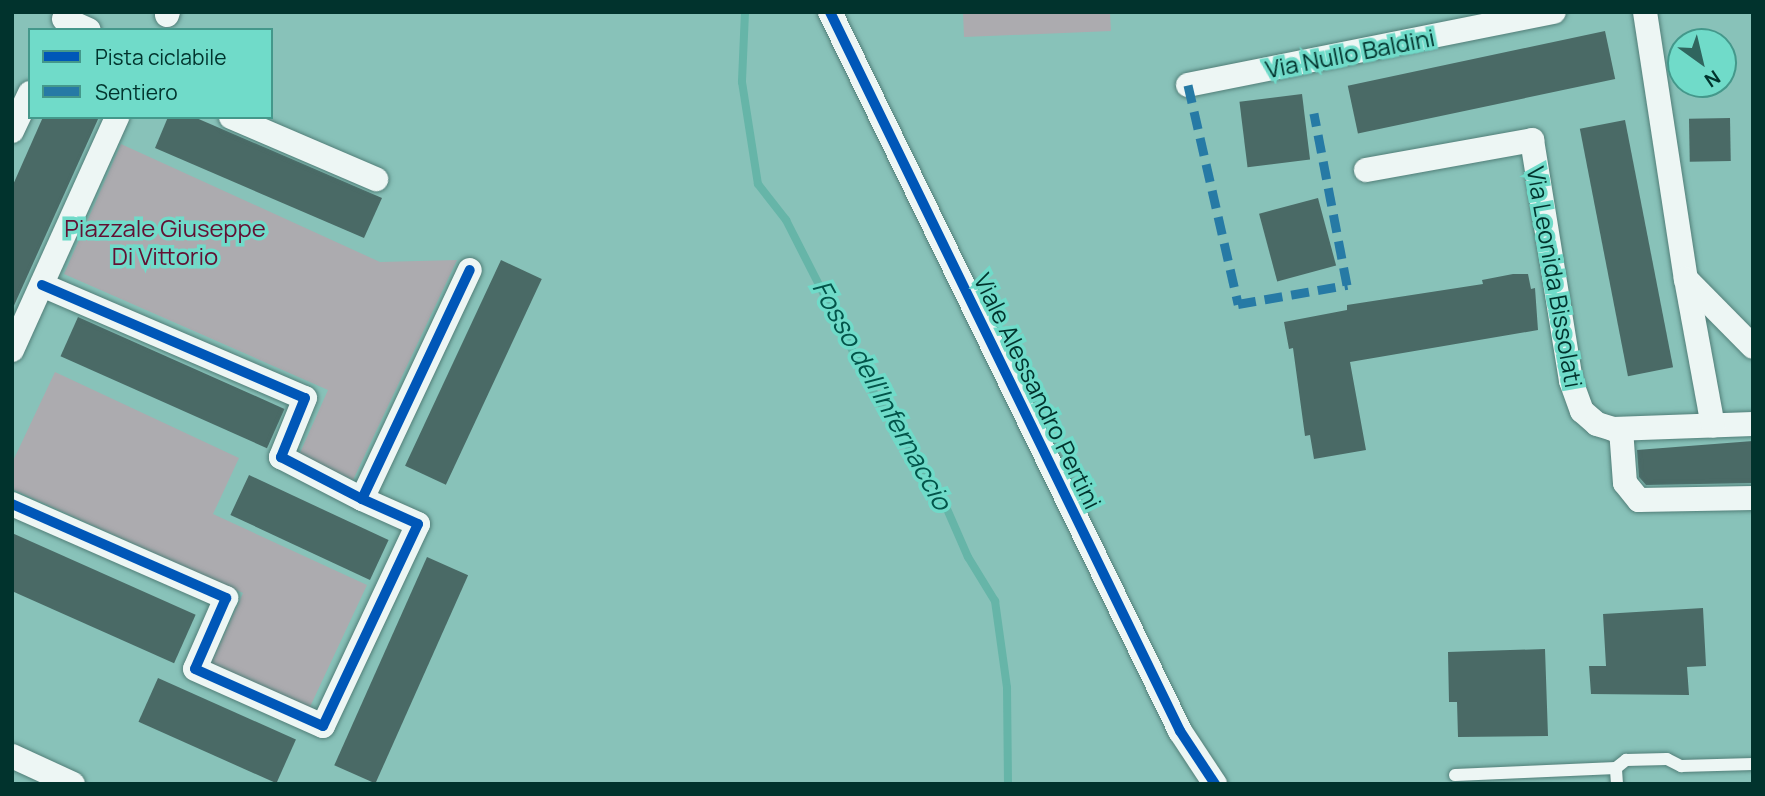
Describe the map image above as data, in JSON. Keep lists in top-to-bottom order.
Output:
{
  "streets": {
    "street": ["Via Nullo Baldini", "Via Leonida Bissolati", "Viale Alessandro Pertini"]
  },
  "water": ["Fosso dell'Infernaccio"],
  "parks": ["Piazzale Giuseppe Di Vittorio"],
  "legend": ["Pista ciclabile", "Sentiero"],
  "north": "bottom right"
}
